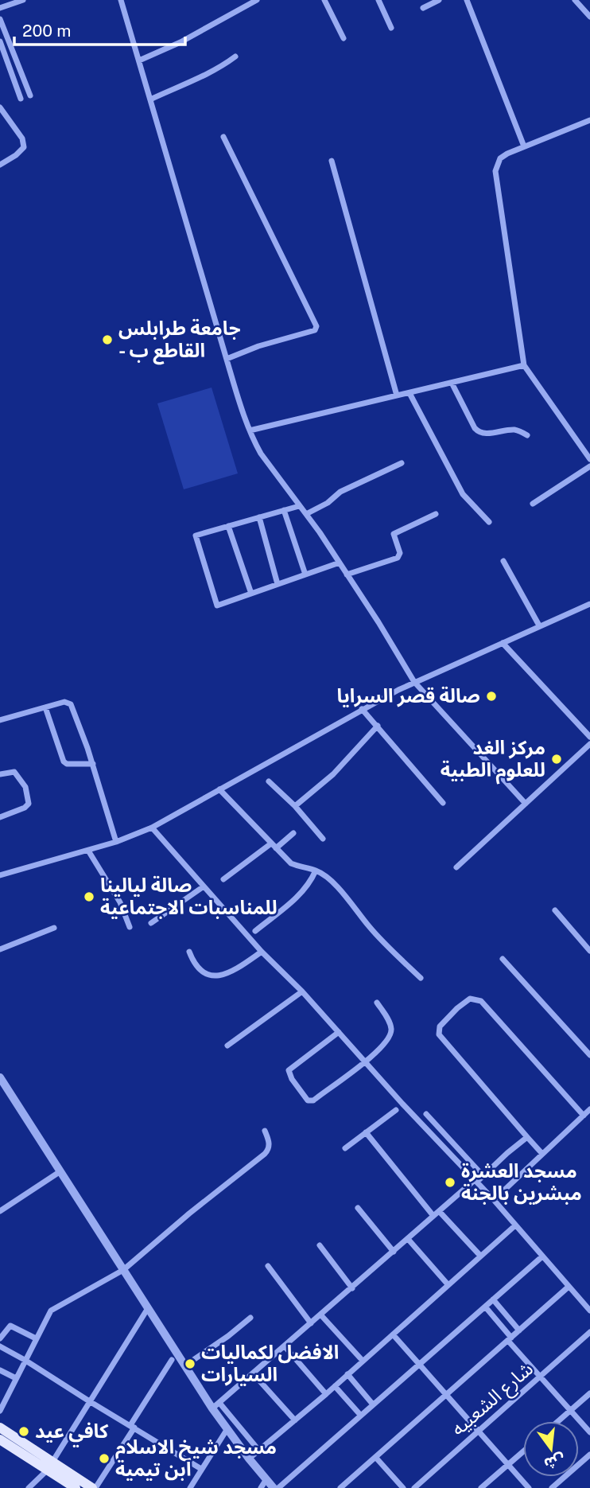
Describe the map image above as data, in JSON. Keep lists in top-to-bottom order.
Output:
{
  "streets": {
    "street": ["شارع الشعبيه"]
  },
  "places": [
    "جامعة طرابلس - القاطع ب",
    "صالة قصر السرايا",
    "مركز الغد للعلوم الطبية",
    "صالة ليالينا للمناسبات الاجتماعية",
    "مسجد العشرة مبشرين بالجنة",
    "الافضل لكماليات السيارات",
    "كافي عيد",
    "مسجد شيخ الاسلام ابن تيمية"
  ],
  "scale_bar": "200 m",
  "north": "bottom"
}
